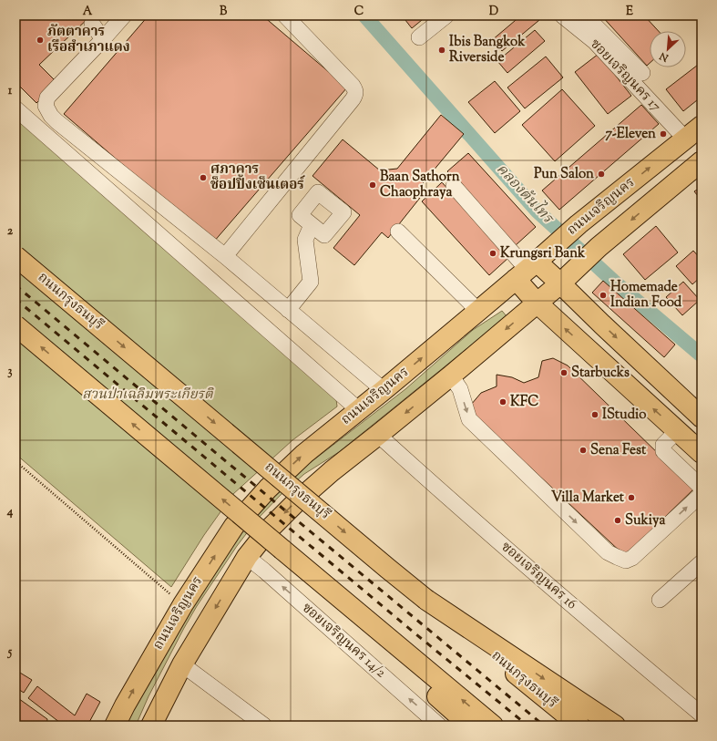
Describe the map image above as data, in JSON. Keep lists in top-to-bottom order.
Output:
{
  "streets": {
    "main road": ["ถนนเจริญนคร", "ถนนกรุงธนบุรี"],
    "street": ["ซอยเจริญนคร 17", "ซอยเจริญนคร 16", "ซอยเจริญนคร 14/2"]
  },
  "crossings": [
    ["ซอยเจริญนคร 17", "ถนนเจริญนคร"],
    ["ถนนเจริญนคร", "ซอยเจริญนคร 16"],
    ["ถนนเจริญนคร", "ซอยเจริญนคร 14/2"]
  ],
  "water": ["คลองต้นไทร"],
  "parks": ["สวนป่าเฉลิมพระเกียรติ"],
  "places": [
    "ภัตตาคาร เรือสำเภาแดง",
    "Ibis Bangkok Riverside",
    "7-Eleven",
    "Pun Salon",
    "ศุภาคาร ช็อปปิ้งเซ็นเตอร์",
    "Baan Sathorn Chaophraya",
    "Krungsri Bank",
    "Homemade Indian Food",
    "Starbucks",
    "KFC",
    "IStudio",
    "Sena Fest",
    "Villa Market",
    "Sukiya"
  ],
  "north": "bottom left",
  "grid": {
    "columns": [
      "A",
      "B",
      "C",
      "D",
      "E"
    ],
    "rows": [
      "1",
      "2",
      "3",
      "4",
      "5"
    ]
  }
}
